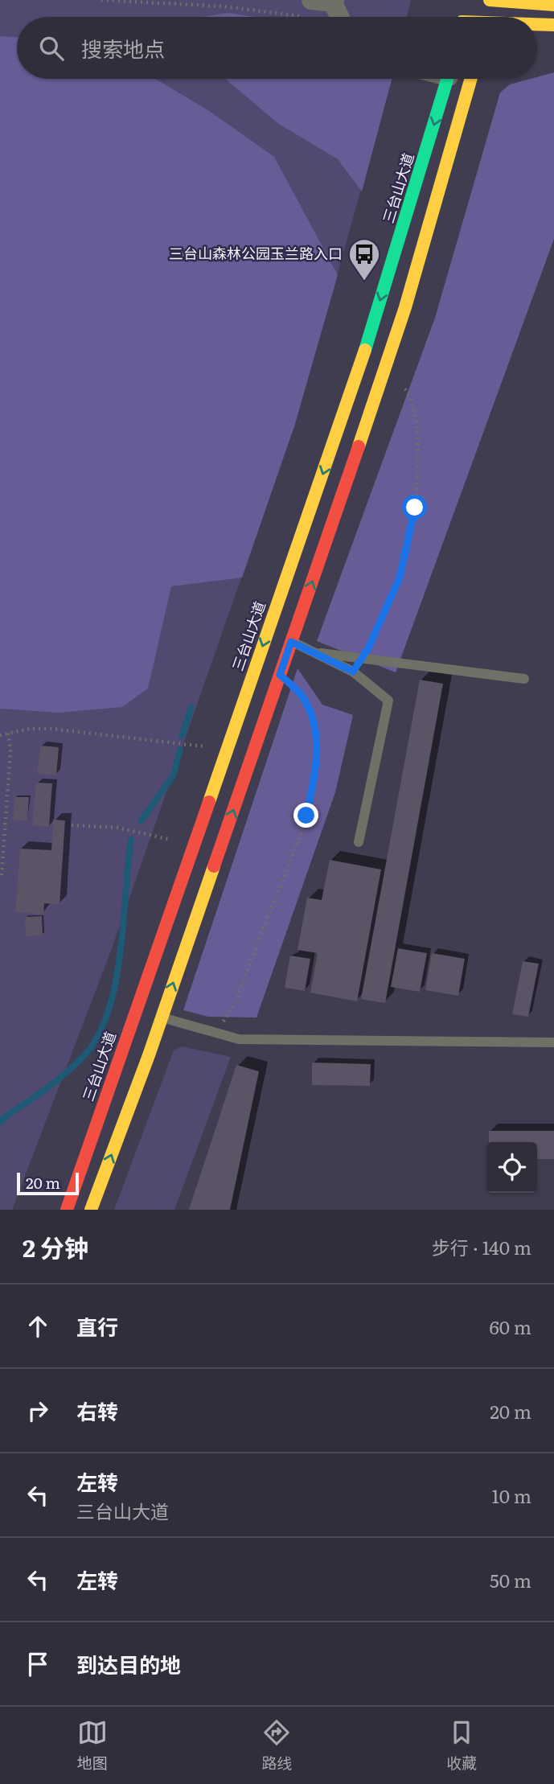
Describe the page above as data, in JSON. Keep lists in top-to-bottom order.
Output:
{
  "streets": {
    "main road": ["三台山大道"]
  },
  "places": {
    "bus stop": ["三台山森林公园玉兰路入口"]
  },
  "scale_bar": "20 m",
  "page": {
    "search": "搜索地点",
    "scale": "20 m",
    "heading": ["2 分钟", "步行 · 140 m"],
    "list": [
      ["直行", "60 m"],
      ["右转", "20 m"],
      ["左转", "三台山大道", "10 m"],
      ["左转", "50 m"],
      "到达目的地"
    ],
    "nav": ["地图", "路线", "收藏"]
  }
}
